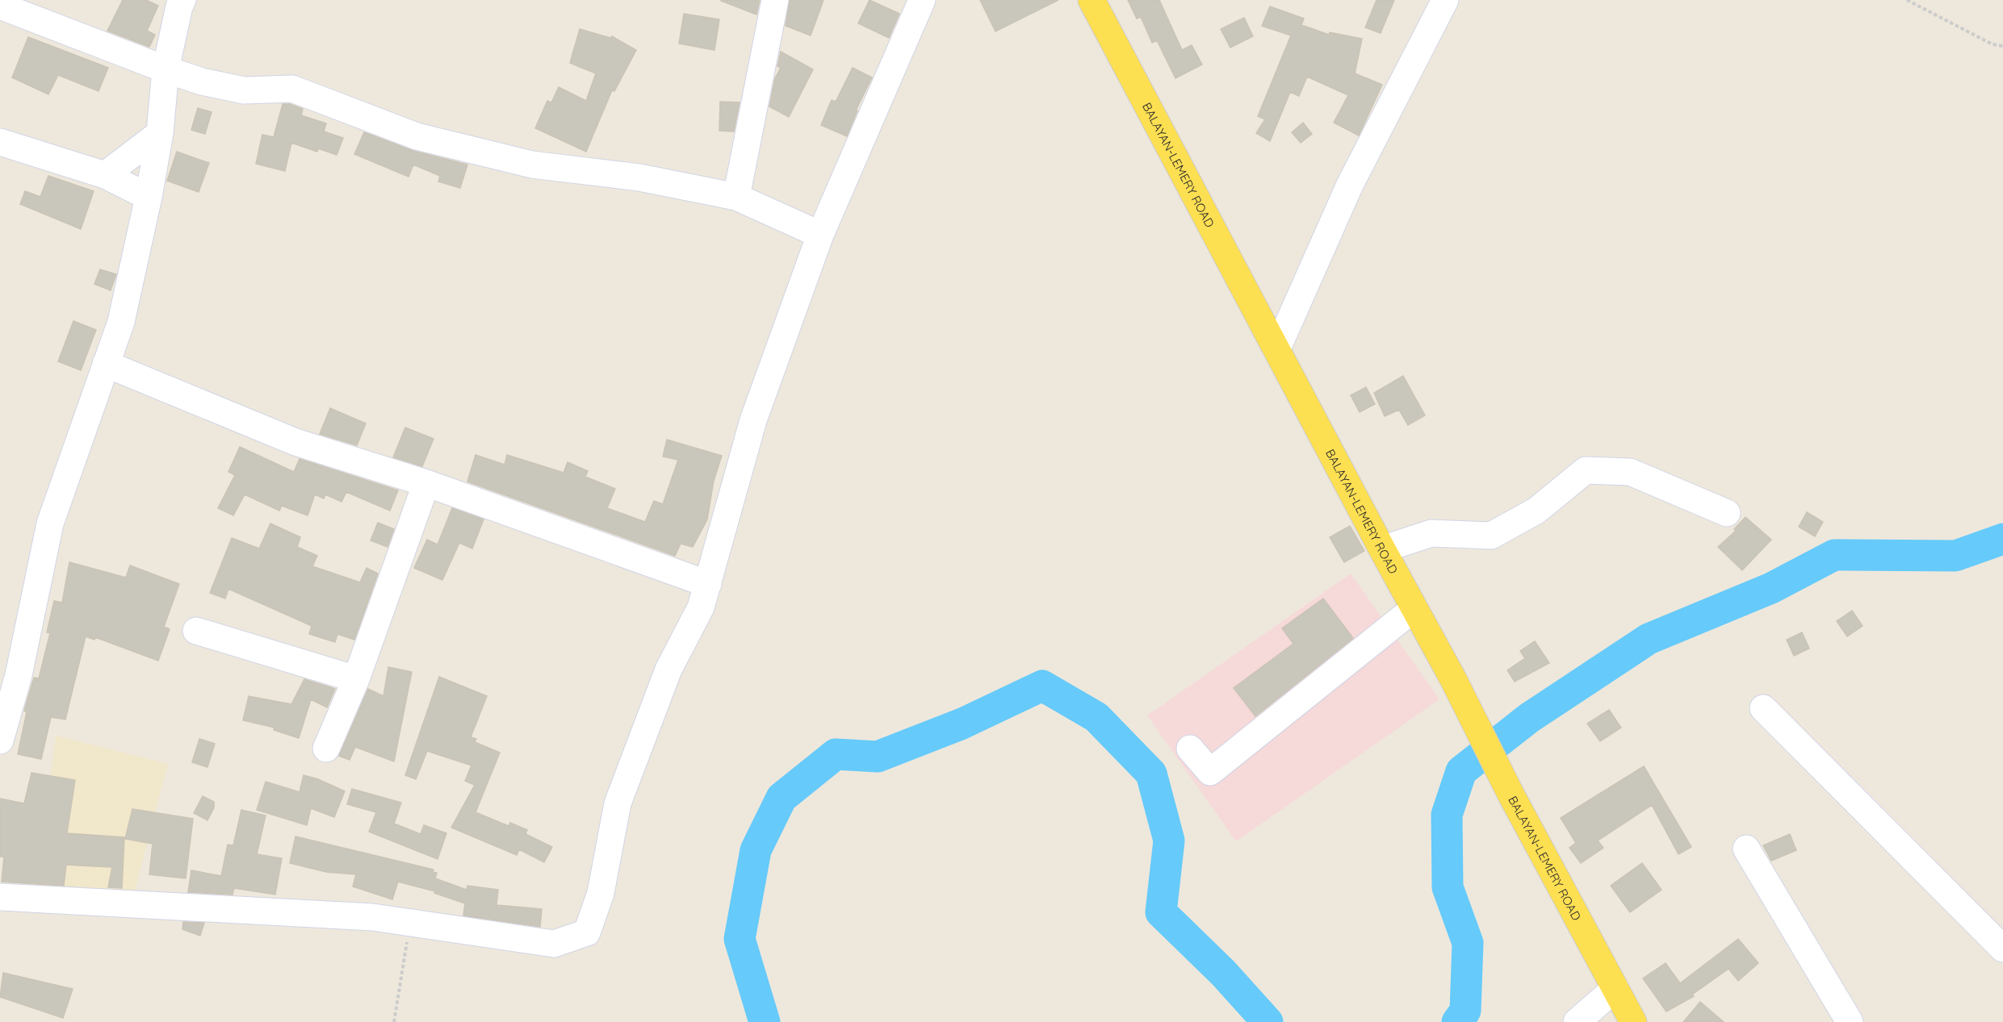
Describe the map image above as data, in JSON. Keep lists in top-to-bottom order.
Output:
{
  "streets": {
    "main road": ["BALAYAN-LEMERY ROAD"]
  }
}
